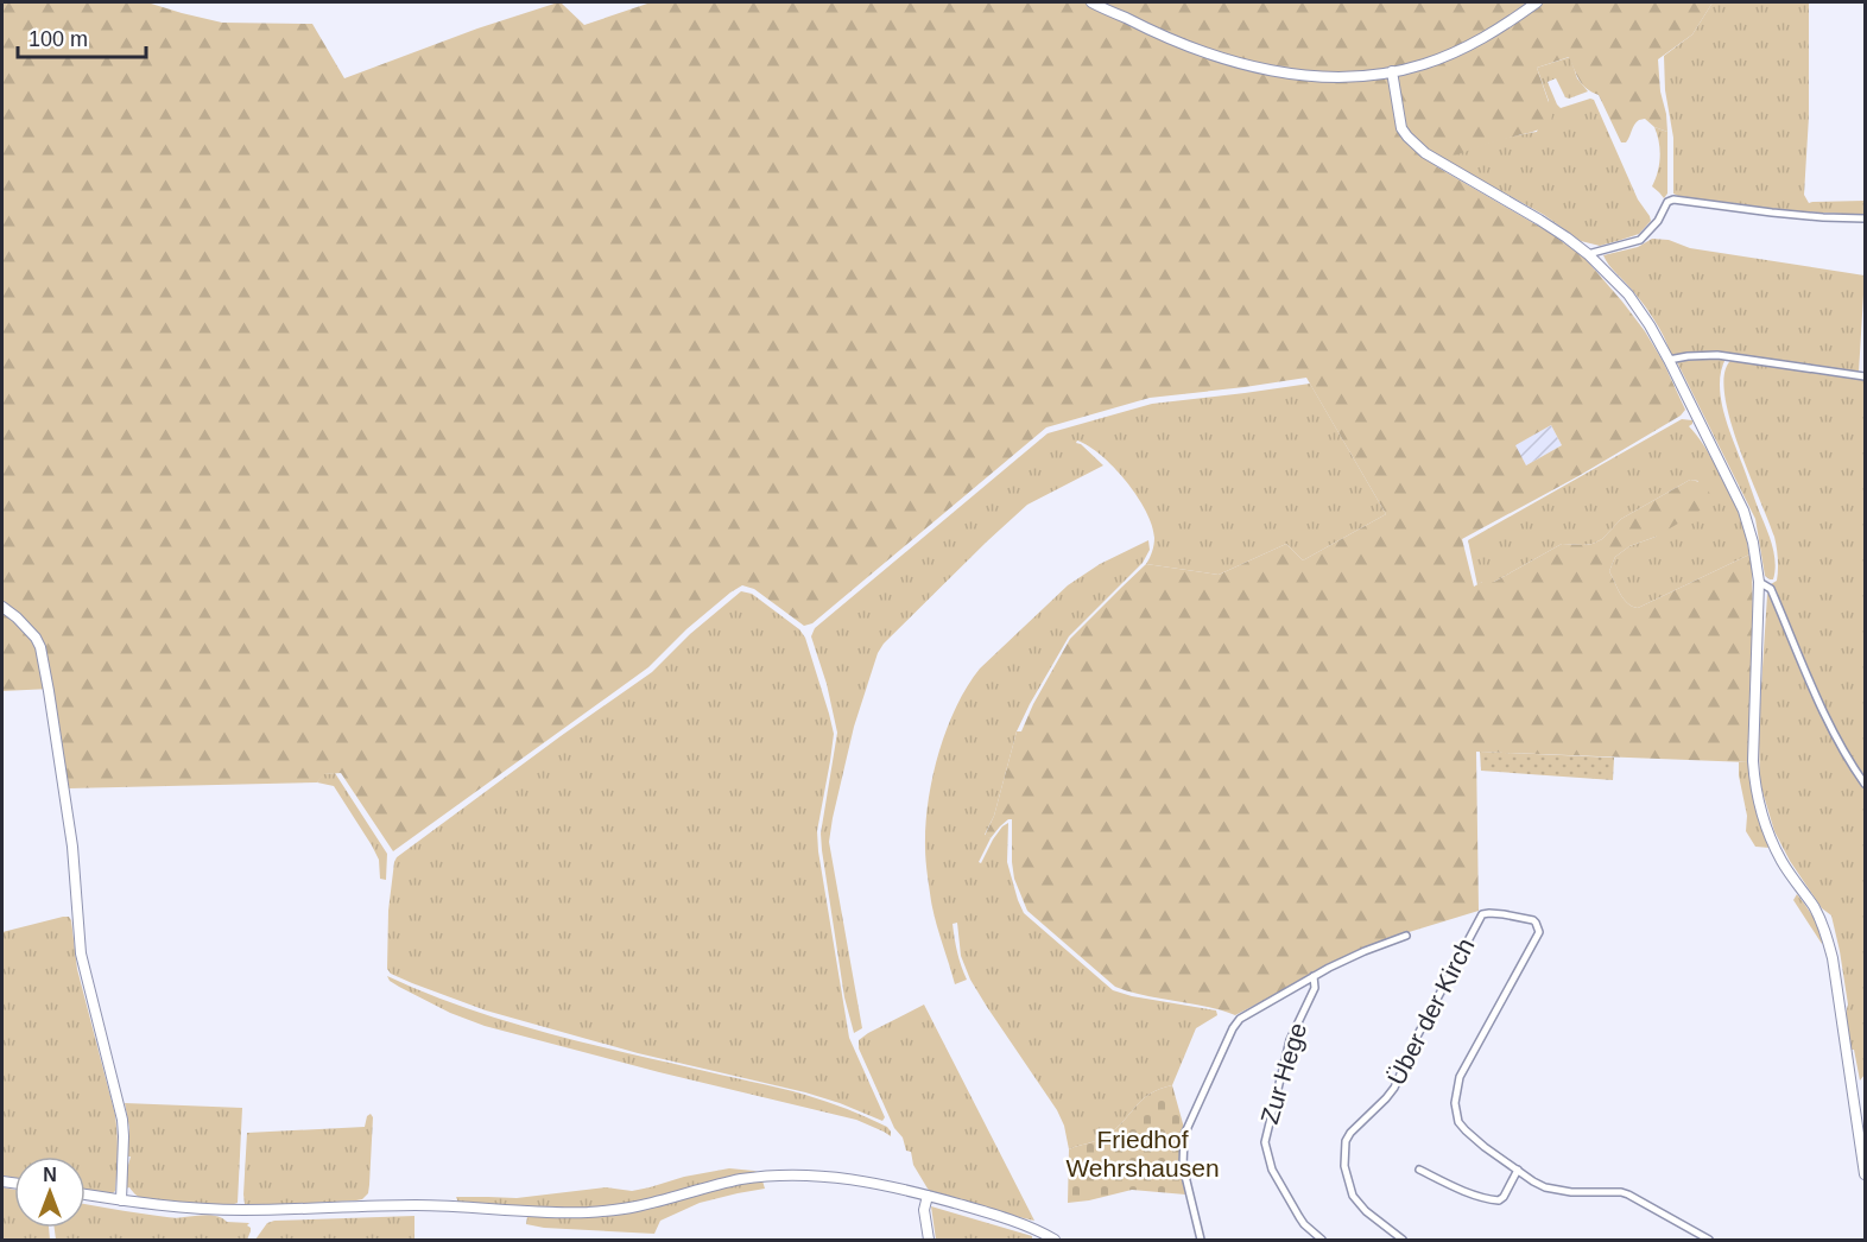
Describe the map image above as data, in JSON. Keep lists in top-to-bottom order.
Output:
{
  "streets": {
    "street": ["Über der Kirch", "Zur Hege"]
  },
  "parks": ["Friedhof Wehrshausen"],
  "scale_bar": "100 m",
  "north": "top"
}
